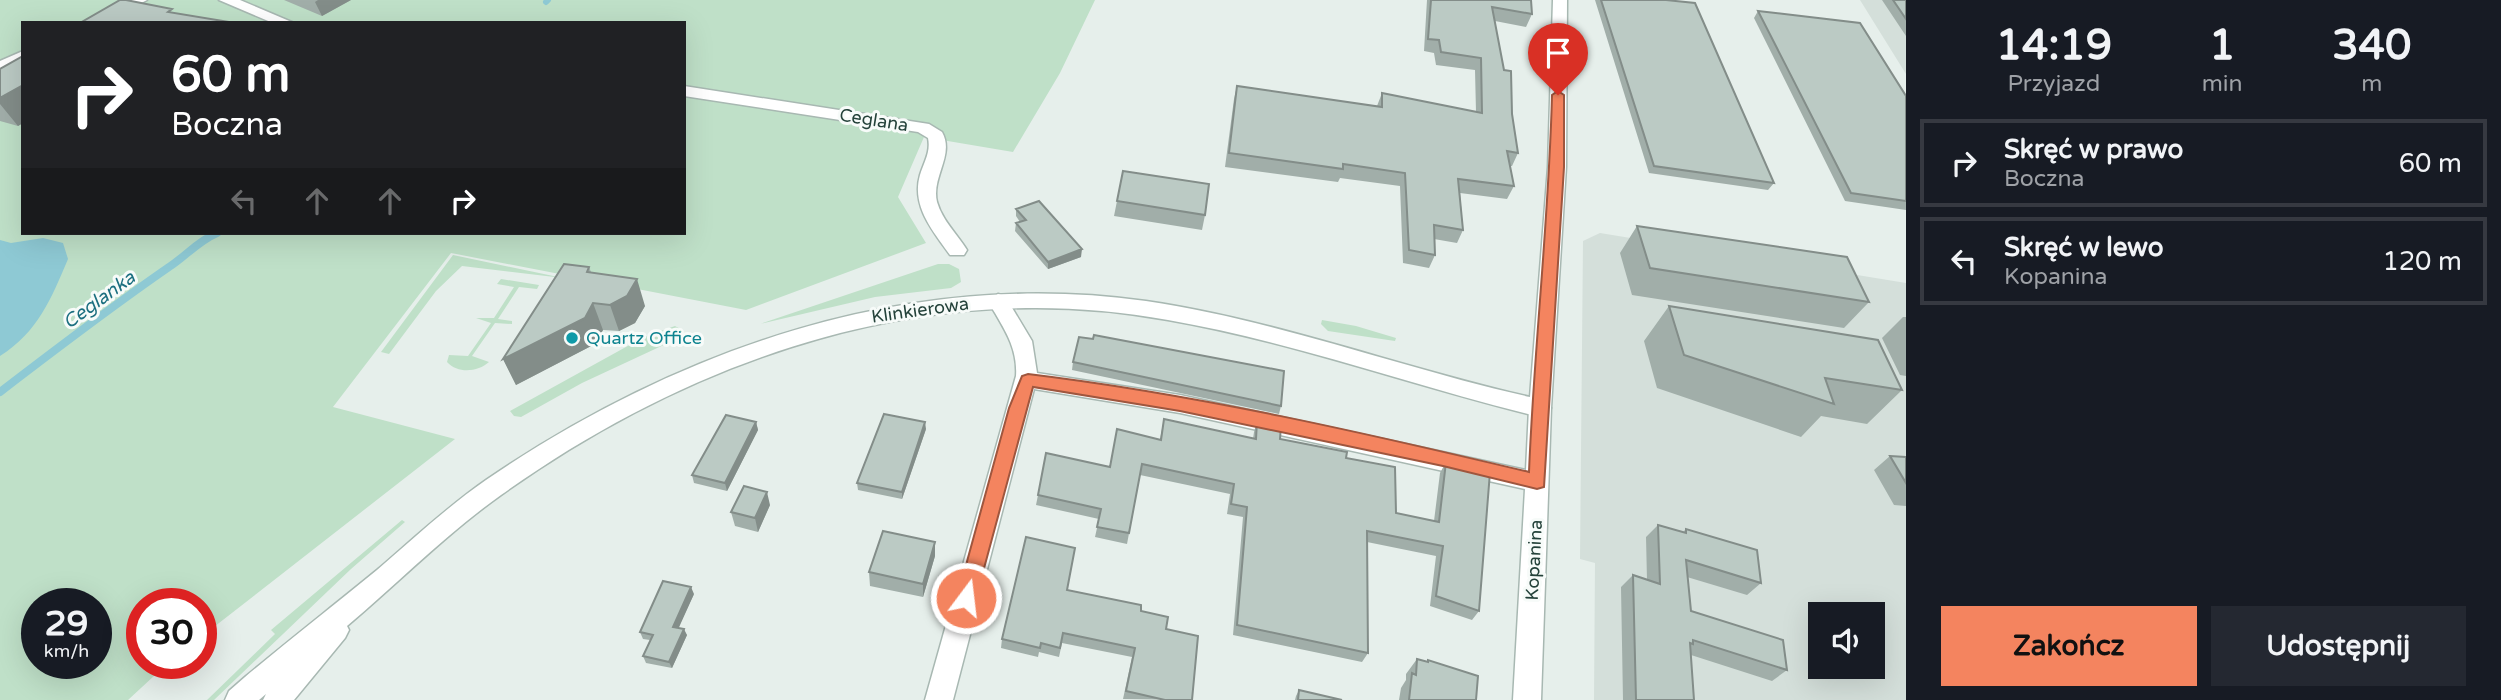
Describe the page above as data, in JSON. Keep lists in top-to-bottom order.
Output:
{
  "streets": {
    "street": ["Ceglana", "Klinkierowa", "Kopanina"]
  },
  "crossings": [
    ["Klinkierowa", "Kopanina"]
  ],
  "water": ["Ceglanka"],
  "places": ["Quartz Office"],
  "page": {
    "eta": [
      "14:19",
      "Przyjazd",
      "1",
      "min",
      "340",
      "m"
    ],
    "turn": ["60 m", "Boczna"],
    "list": [
      {
        "name": "Skręć w prawo",
        "note": "Boczna",
        "value": "60 m"
      },
      {
        "name": "Skręć w lewo",
        "note": "Kopanina",
        "value": "120 m"
      }
    ],
    "speed": "29 km/h",
    "limit": "30",
    "buttons": ["Zakończ", "Udostępnij"]
  }
}
